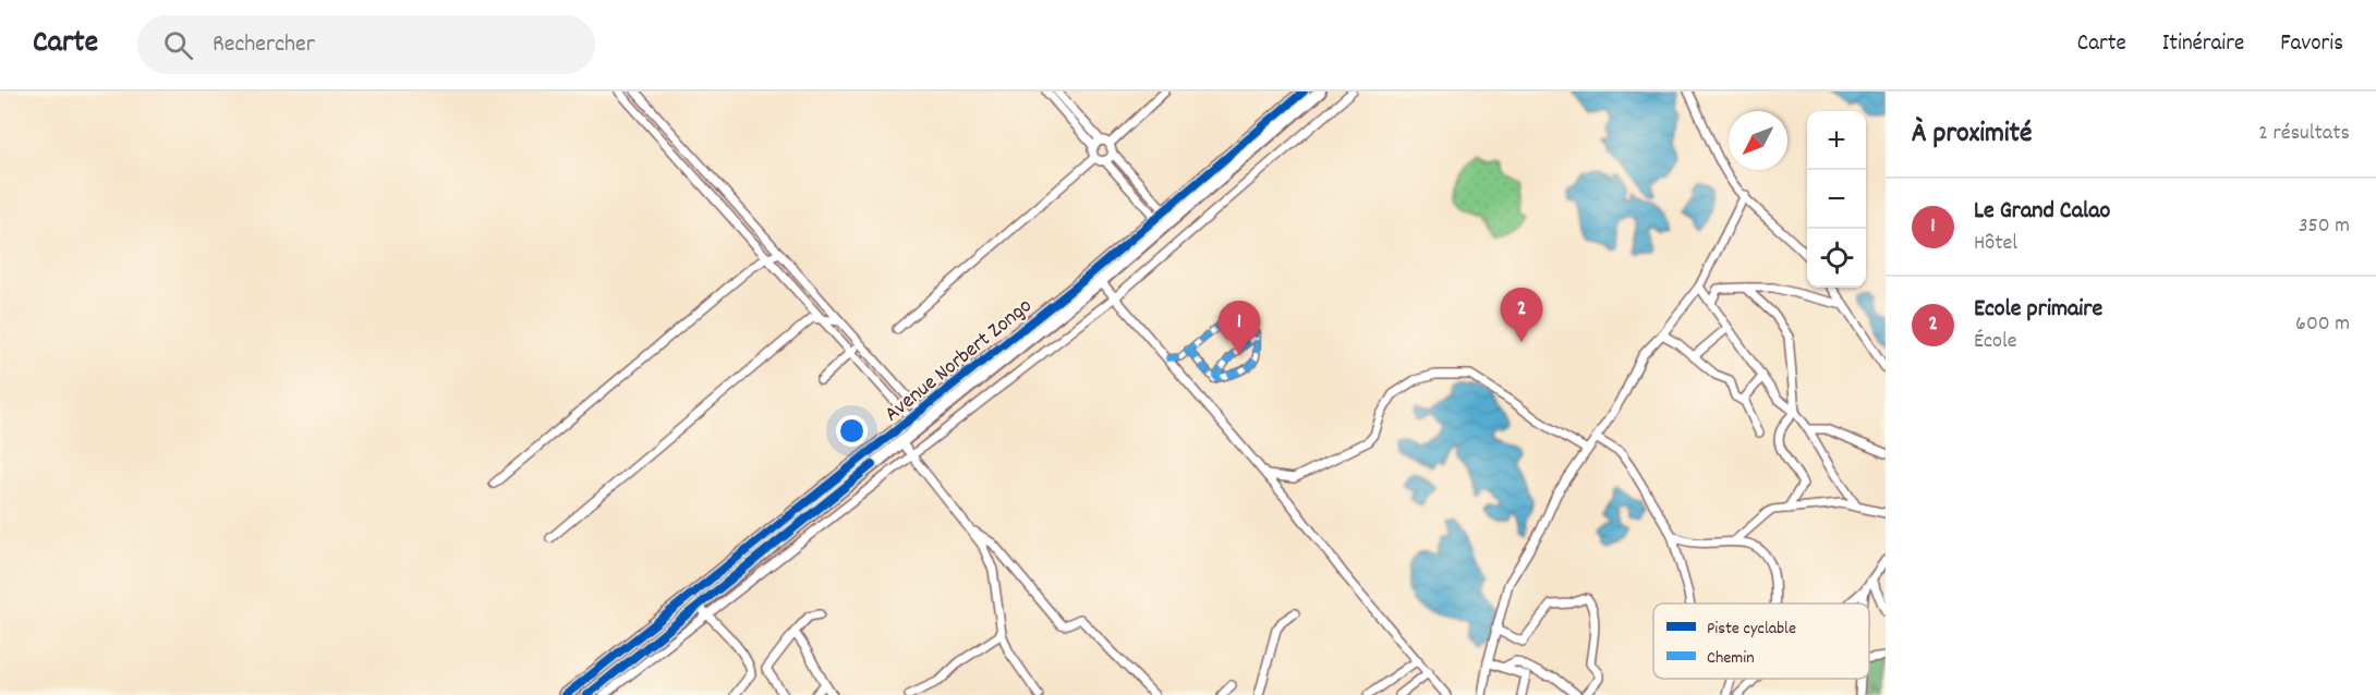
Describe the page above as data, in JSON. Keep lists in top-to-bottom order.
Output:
{
  "streets": {
    "main road": ["Avenue Norbert Zongo"]
  },
  "legend": ["Piste cyclable", "Chemin"],
  "north": "bottom left",
  "page": {
    "header": "Carte",
    "search": "Rechercher",
    "nav": ["Carte", "Itinéraire", "Favoris"],
    "heading": ["À proximité", "2 résultats"],
    "map_buttons": ["+", "−"],
    "list": [
      {
        "mark": "1",
        "name": "Le Grand Calao",
        "note": "Hôtel",
        "value": "350 m"
      },
      {
        "mark": "2",
        "name": "Ecole primaire",
        "note": "École",
        "value": "600 m"
      }
    ],
    "pins": ["2", "1"]
  }
}
